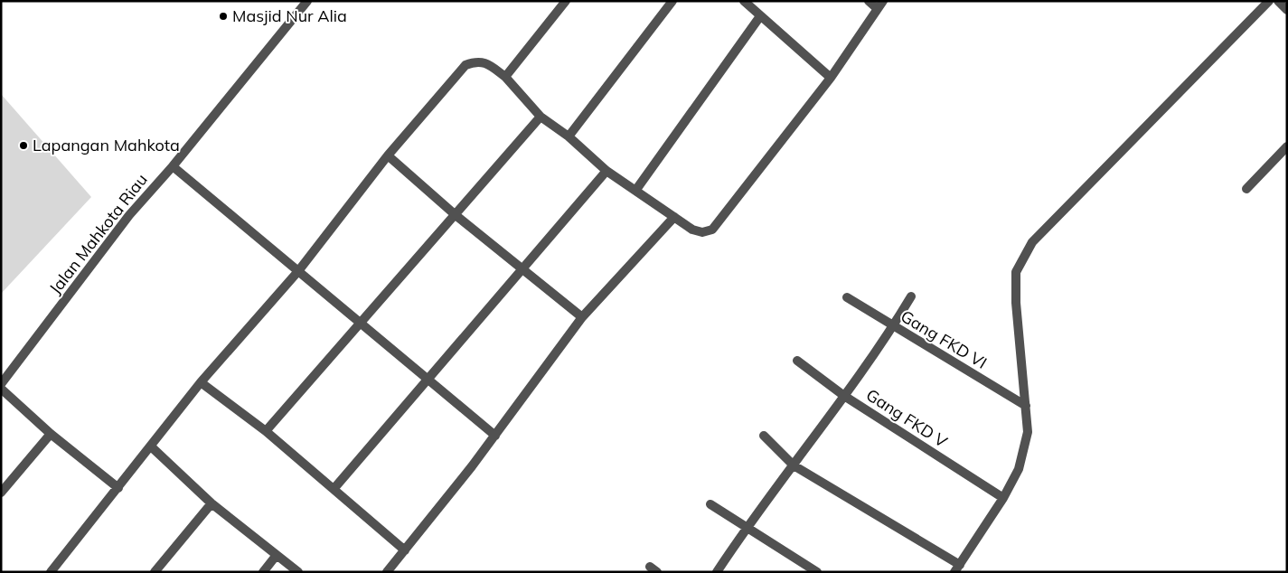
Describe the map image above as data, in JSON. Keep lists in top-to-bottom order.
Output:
{
  "streets": {
    "street": ["Jalan Mahkota Riau", "Gang FKD VI", "Gang FKD V"]
  },
  "places": ["Masjid Nur Alia", "Lapangan Mahkota"]
}
